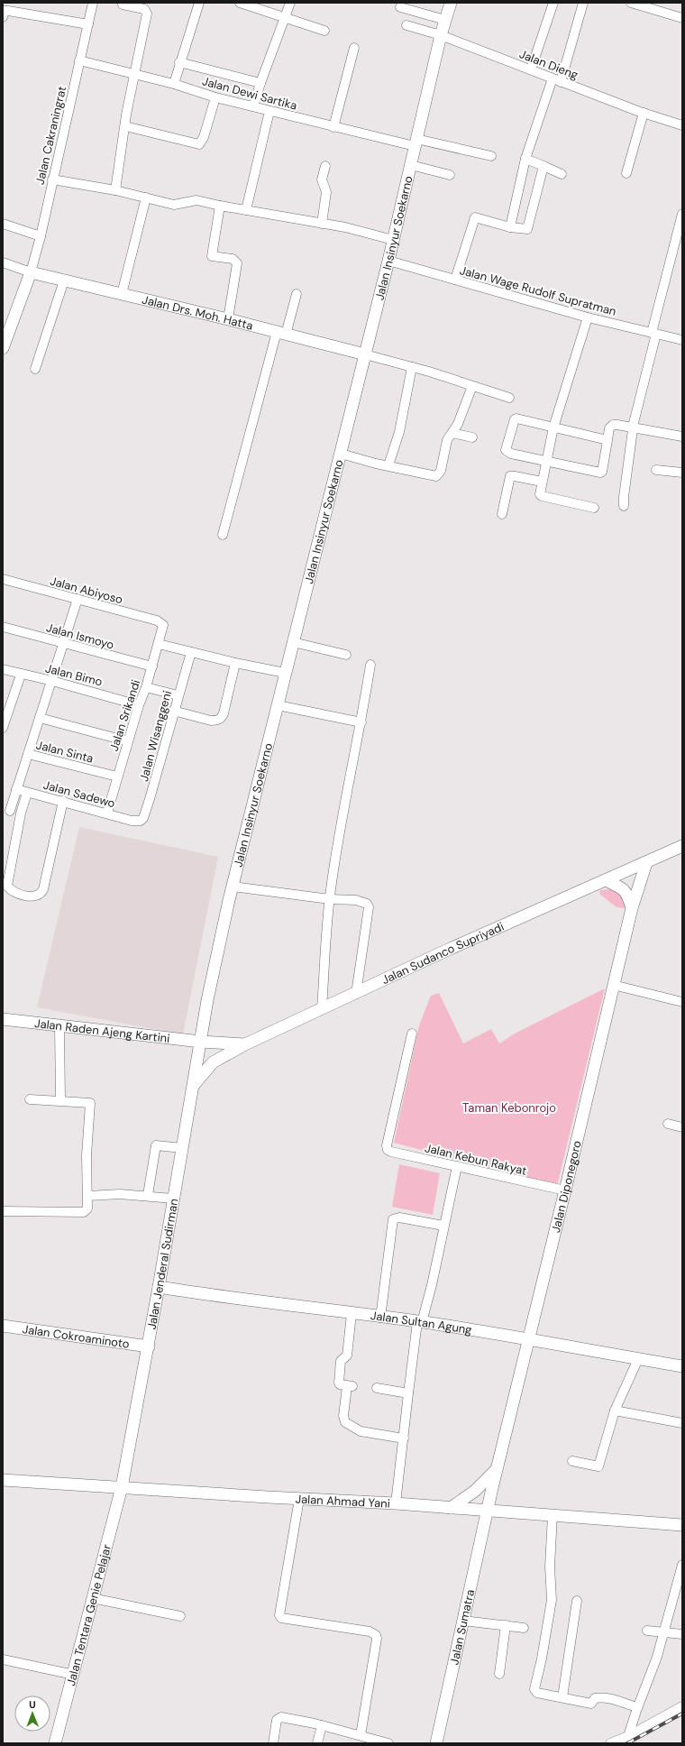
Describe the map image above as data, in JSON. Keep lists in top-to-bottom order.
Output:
{
  "streets": {
    "main road": [
      "Jalan Insinyur Soekarno",
      "Jalan Drs. Moh. Hatta",
      "Jalan Sudanco Supriyadi",
      "Jalan Raden Ajeng Kartini",
      "Jalan Diponegoro",
      "Jalan Jenderal Sudirman",
      "Jalan Sultan Agung",
      "Jalan Cokroaminoto",
      "Jalan Ahmad Yani",
      "Jalan Tentara Genie Pelajar",
      "Jalan Sumatra"
    ],
    "street": [
      "Jalan Dieng",
      "Jalan Dewi Sartika",
      "Jalan Cakraningrat",
      "Jalan Wage Rudolf Supratman",
      "Jalan Abiyoso",
      "Jalan Ismoyo",
      "Jalan Bimo",
      "Jalan Srikandi",
      "Jalan Wisanggeni",
      "Jalan Sinta",
      "Jalan Sadewo",
      "Jalan Kebun Rakyat"
    ]
  },
  "crossings": [
    ["Jalan Dieng", "Jalan Insinyur Soekarno"],
    ["Jalan Dewi Sartika", "Jalan Cakraningrat"],
    ["Jalan Dewi Sartika", "Jalan Insinyur Soekarno"],
    ["Jalan Cakraningrat", "Jalan Drs. Moh. Hatta"],
    ["Jalan Insinyur Soekarno", "Jalan Wage Rudolf Supratman"],
    ["Jalan Insinyur Soekarno", "Jalan Drs. Moh. Hatta"],
    ["Jalan Insinyur Soekarno", "Jalan Sudanco Supriyadi"],
    ["Jalan Insinyur Soekarno", "Jalan Raden Ajeng Kartini"],
    ["Jalan Insinyur Soekarno", "Jalan Jenderal Sudirman"],
    ["Jalan Abiyoso", "Jalan Srikandi"],
    ["Jalan Ismoyo", "Jalan Srikandi"],
    ["Jalan Bimo", "Jalan Srikandi"],
    ["Jalan Srikandi", "Jalan Sinta"],
    ["Jalan Srikandi", "Jalan Sadewo"],
    ["Jalan Wisanggeni", "Jalan Sadewo"],
    ["Jalan Sudanco Supriyadi", "Jalan Raden Ajeng Kartini"],
    ["Jalan Sudanco Supriyadi", "Jalan Diponegoro"],
    ["Jalan Sudanco Supriyadi", "Jalan Jenderal Sudirman"],
    ["Jalan Raden Ajeng Kartini", "Jalan Jenderal Sudirman"],
    ["Jalan Kebun Rakyat", "Jalan Diponegoro"],
    ["Jalan Diponegoro", "Jalan Sultan Agung"],
    ["Jalan Diponegoro", "Jalan Ahmad Yani"],
    ["Jalan Diponegoro", "Jalan Sumatra"],
    ["Jalan Jenderal Sudirman", "Jalan Sultan Agung"],
    ["Jalan Jenderal Sudirman", "Jalan Cokroaminoto"],
    ["Jalan Jenderal Sudirman", "Jalan Ahmad Yani"],
    ["Jalan Jenderal Sudirman", "Jalan Tentara Genie Pelajar"],
    ["Jalan Ahmad Yani", "Jalan Tentara Genie Pelajar"],
    ["Jalan Ahmad Yani", "Jalan Sumatra"]
  ],
  "parks": ["Taman Kebonrojo"],
  "north": "top"
}
